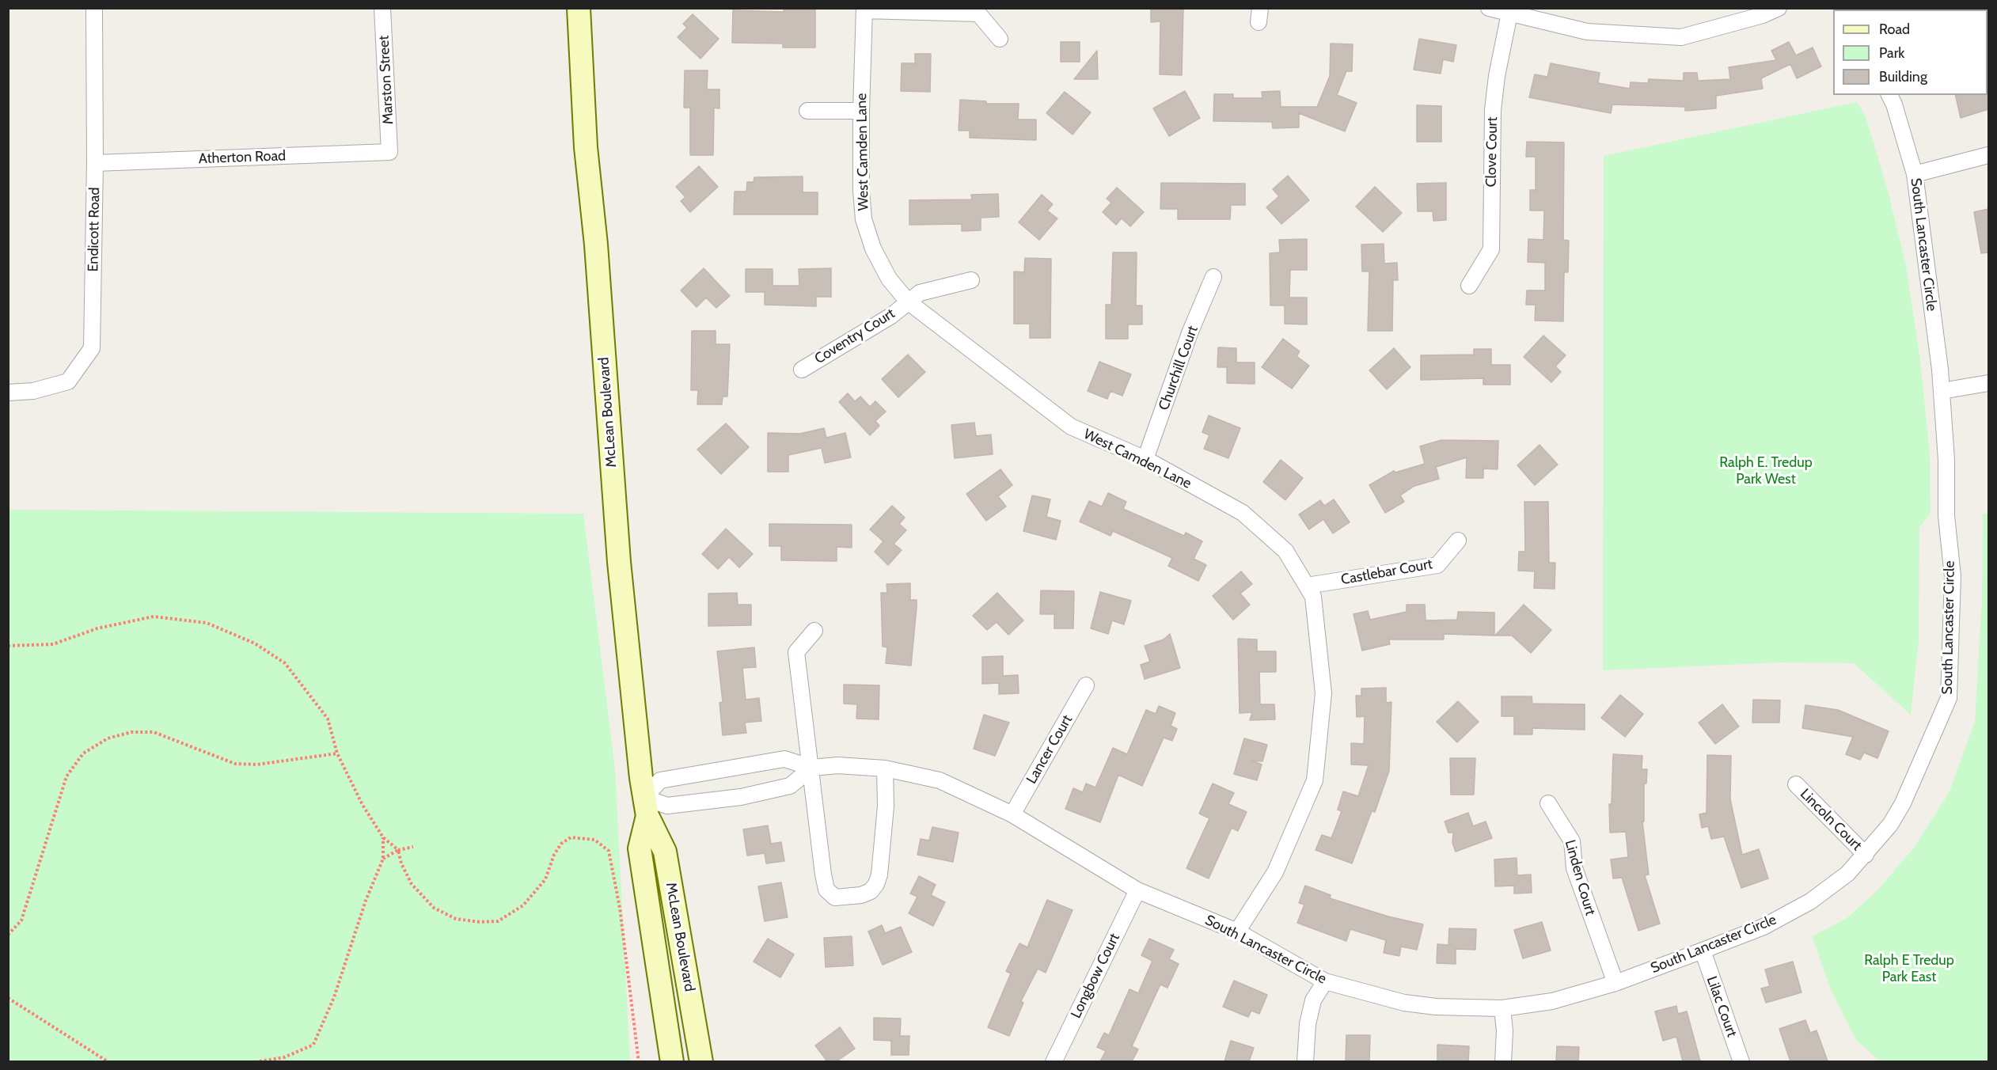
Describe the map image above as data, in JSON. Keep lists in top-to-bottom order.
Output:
{
  "streets": {
    "main road": ["McLean Boulevard"],
    "street": [
      "Marston Street",
      "West Camden Lane",
      "Clove Court",
      "Atherton Road",
      "Endicott Road",
      "South Lancaster Circle",
      "Coventry Court",
      "Churchill Court",
      "Castlebar Court",
      "Lancer Court",
      "Lincoln Court",
      "Linden Court",
      "Longbow Court",
      "Lilac Court"
    ]
  },
  "crossings": [
    ["Marston Street", "Atherton Road"],
    ["West Camden Lane", "South Lancaster Circle"],
    ["West Camden Lane", "Coventry Court"],
    ["West Camden Lane", "Churchill Court"],
    ["West Camden Lane", "Castlebar Court"],
    ["Atherton Road", "Endicott Road"],
    ["South Lancaster Circle", "McLean Boulevard"],
    ["South Lancaster Circle", "Lancer Court"],
    ["South Lancaster Circle", "Lincoln Court"],
    ["South Lancaster Circle", "Linden Court"],
    ["South Lancaster Circle", "Longbow Court"],
    ["South Lancaster Circle", "Lilac Court"]
  ],
  "parks": ["Ralph E. Tredup Park West", "Ralph E Tredup Park East"],
  "legend": ["Road", "Park", "Building"]
}
